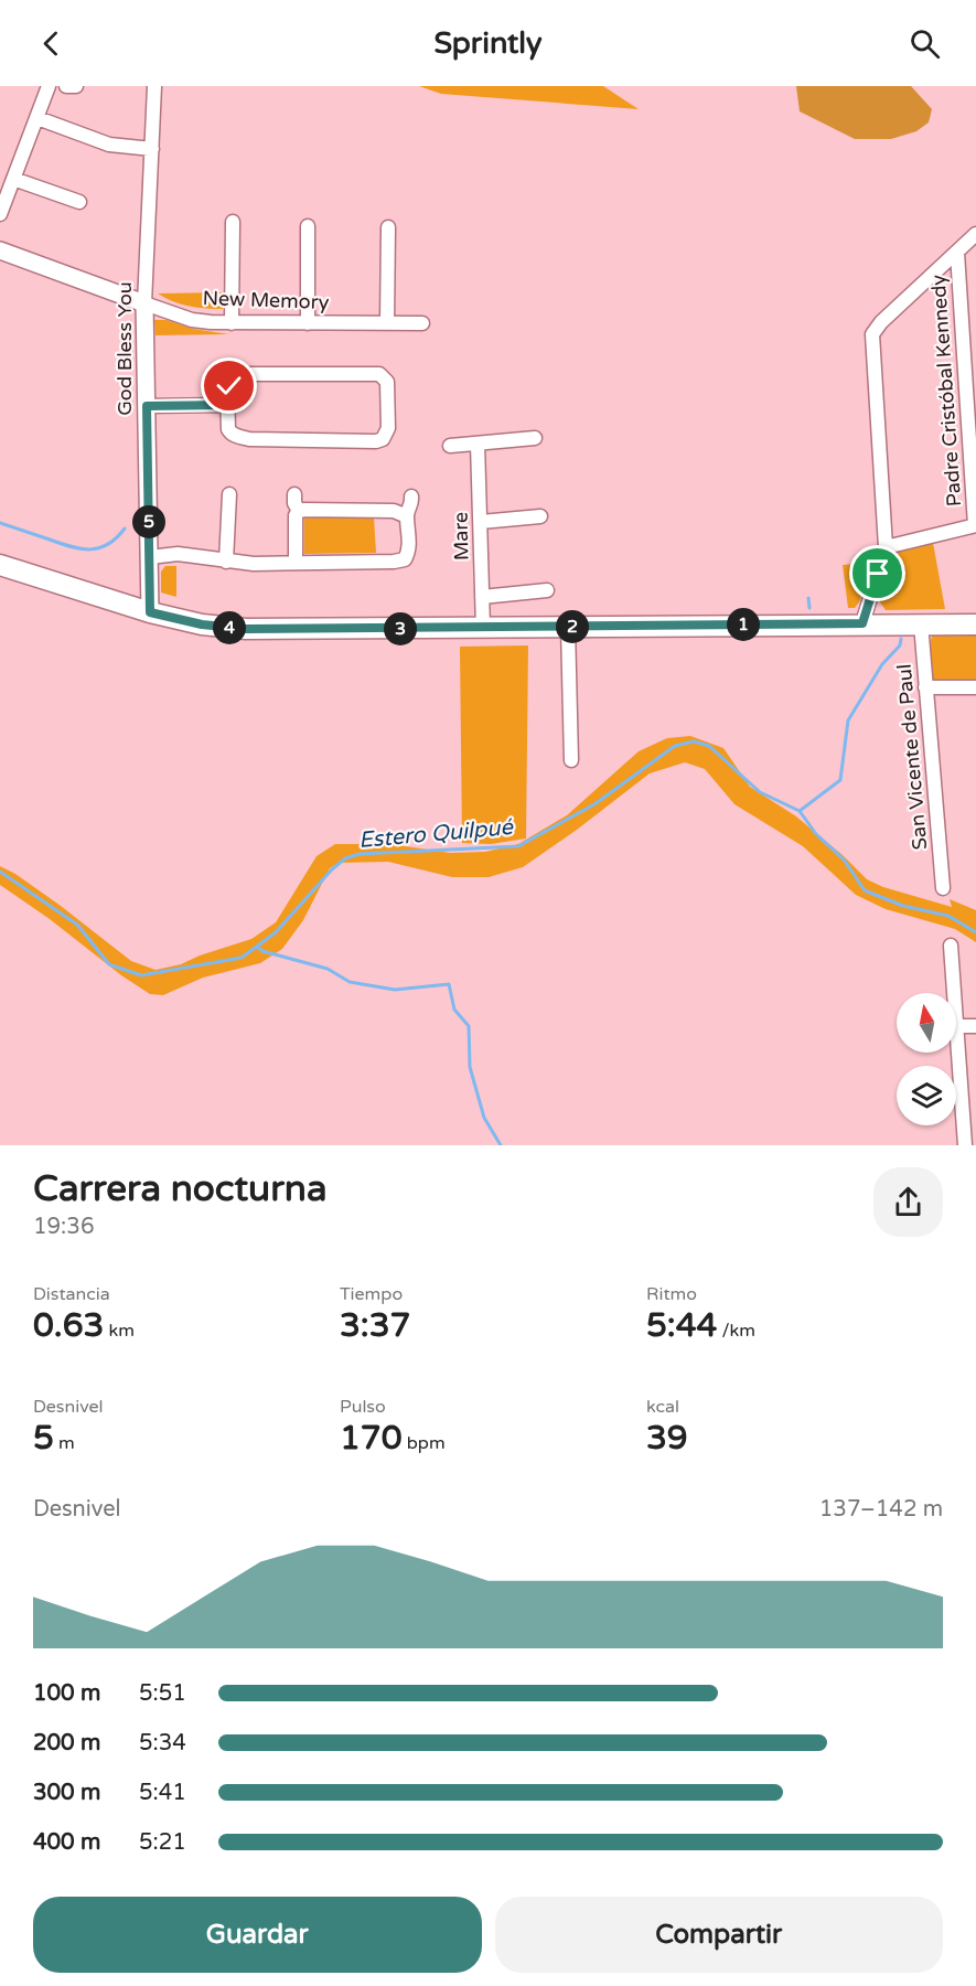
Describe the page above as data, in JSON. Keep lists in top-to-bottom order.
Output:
{
  "streets": {
    "street": [
      "New Memory",
      "God Bless You",
      "Padre Cristóbal Kennedy",
      "Mare",
      "San Vicente de Paul"
    ]
  },
  "crossings": [
    ["New Memory", "God Bless You"]
  ],
  "water": ["Estero Quilpué"],
  "north": "top",
  "page": {
    "header": "Sprintly",
    "pins": [
      "5",
      "1",
      "2",
      "4",
      "3"
    ],
    "heading": ["Carrera nocturna", "19:36"],
    "stats": [
      ["Distancia", "0.63 km"],
      ["Tiempo", "3:37"],
      ["Ritmo", "5:44 /km"],
      ["Desnivel", "5 m"],
      ["Pulso", "170 bpm"],
      ["kcal", "39"]
    ],
    "chart": ["Desnivel", "137–142 m"],
    "list": [
      {
        "name": "100 m",
        "note": "5:51"
      },
      {
        "name": "200 m",
        "note": "5:34"
      },
      {
        "name": "300 m",
        "note": "5:41"
      },
      {
        "name": "400 m",
        "note": "5:21"
      }
    ],
    "buttons": ["Guardar", "Compartir"]
  }
}
